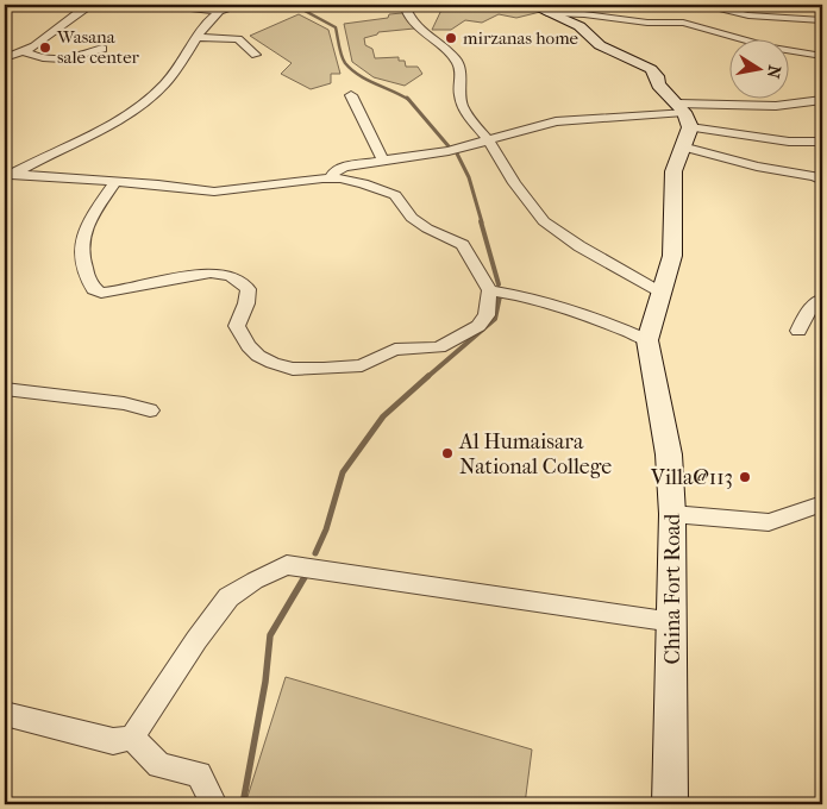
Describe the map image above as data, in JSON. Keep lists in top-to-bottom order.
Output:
{
  "streets": {
    "street": ["China Fort Road"]
  },
  "places": [
    "mirzanas home",
    "Wasana sale center",
    "Al Humaisara National College",
    "Villa@113"
  ],
  "north": "right"
}
